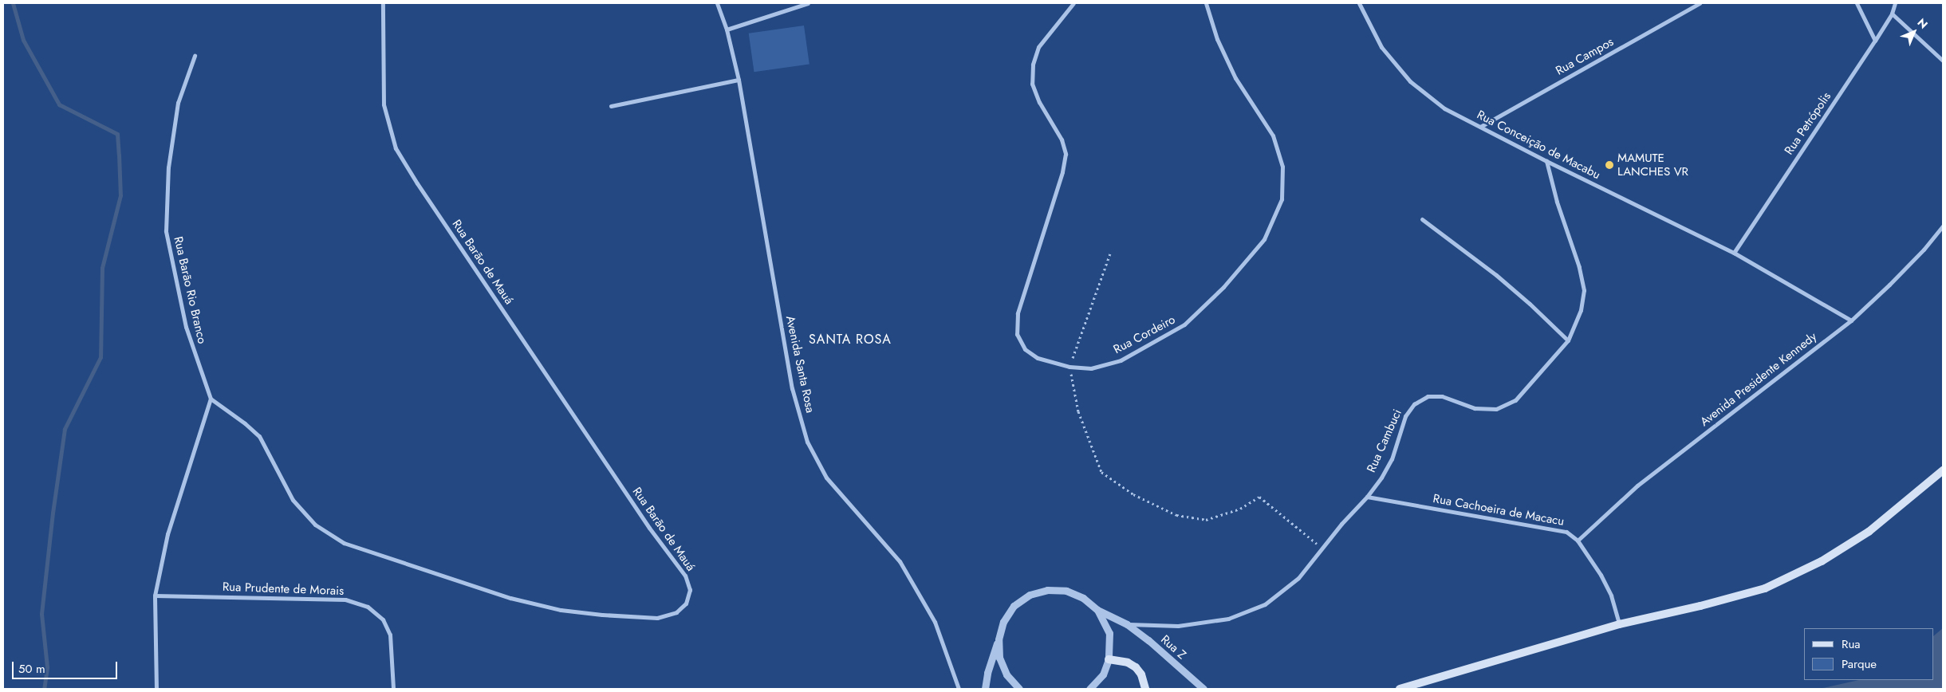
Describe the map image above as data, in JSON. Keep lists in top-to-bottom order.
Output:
{
  "streets": {
    "street": [
      "Rua Campos",
      "Rua Petrópolis",
      "Rua Conceição de Macabu",
      "Rua Barão de Mauá",
      "Rua Barão Rio Branco",
      "Rua Cordeiro",
      "Avenida Santa Rosa",
      "Avenida Presidente Kennedy",
      "Rua Cambuci",
      "Rua Cachoeira de Macacu",
      "Rua Prudente de Morais",
      "Rua Z"
    ]
  },
  "crossings": [
    ["Rua Campos", "Rua Conceição de Macabu"],
    ["Rua Petrópolis", "Rua Conceição de Macabu"],
    ["Rua Conceição de Macabu", "Avenida Presidente Kennedy"],
    ["Rua Conceição de Macabu", "Rua Cambuci"],
    ["Rua Barão de Mauá", "Rua Barão Rio Branco"],
    ["Avenida Presidente Kennedy", "Rua Cachoeira de Macacu"],
    ["Rua Cambuci", "Rua Cachoeira de Macacu"],
    ["Rua Cambuci", "Rua Z"]
  ],
  "districts": ["SANTA ROSA"],
  "places": ["MAMUTE LANCHES VR"],
  "legend": ["Rua", "Parque"],
  "scale_bar": "50 m",
  "north": "top right"
}
